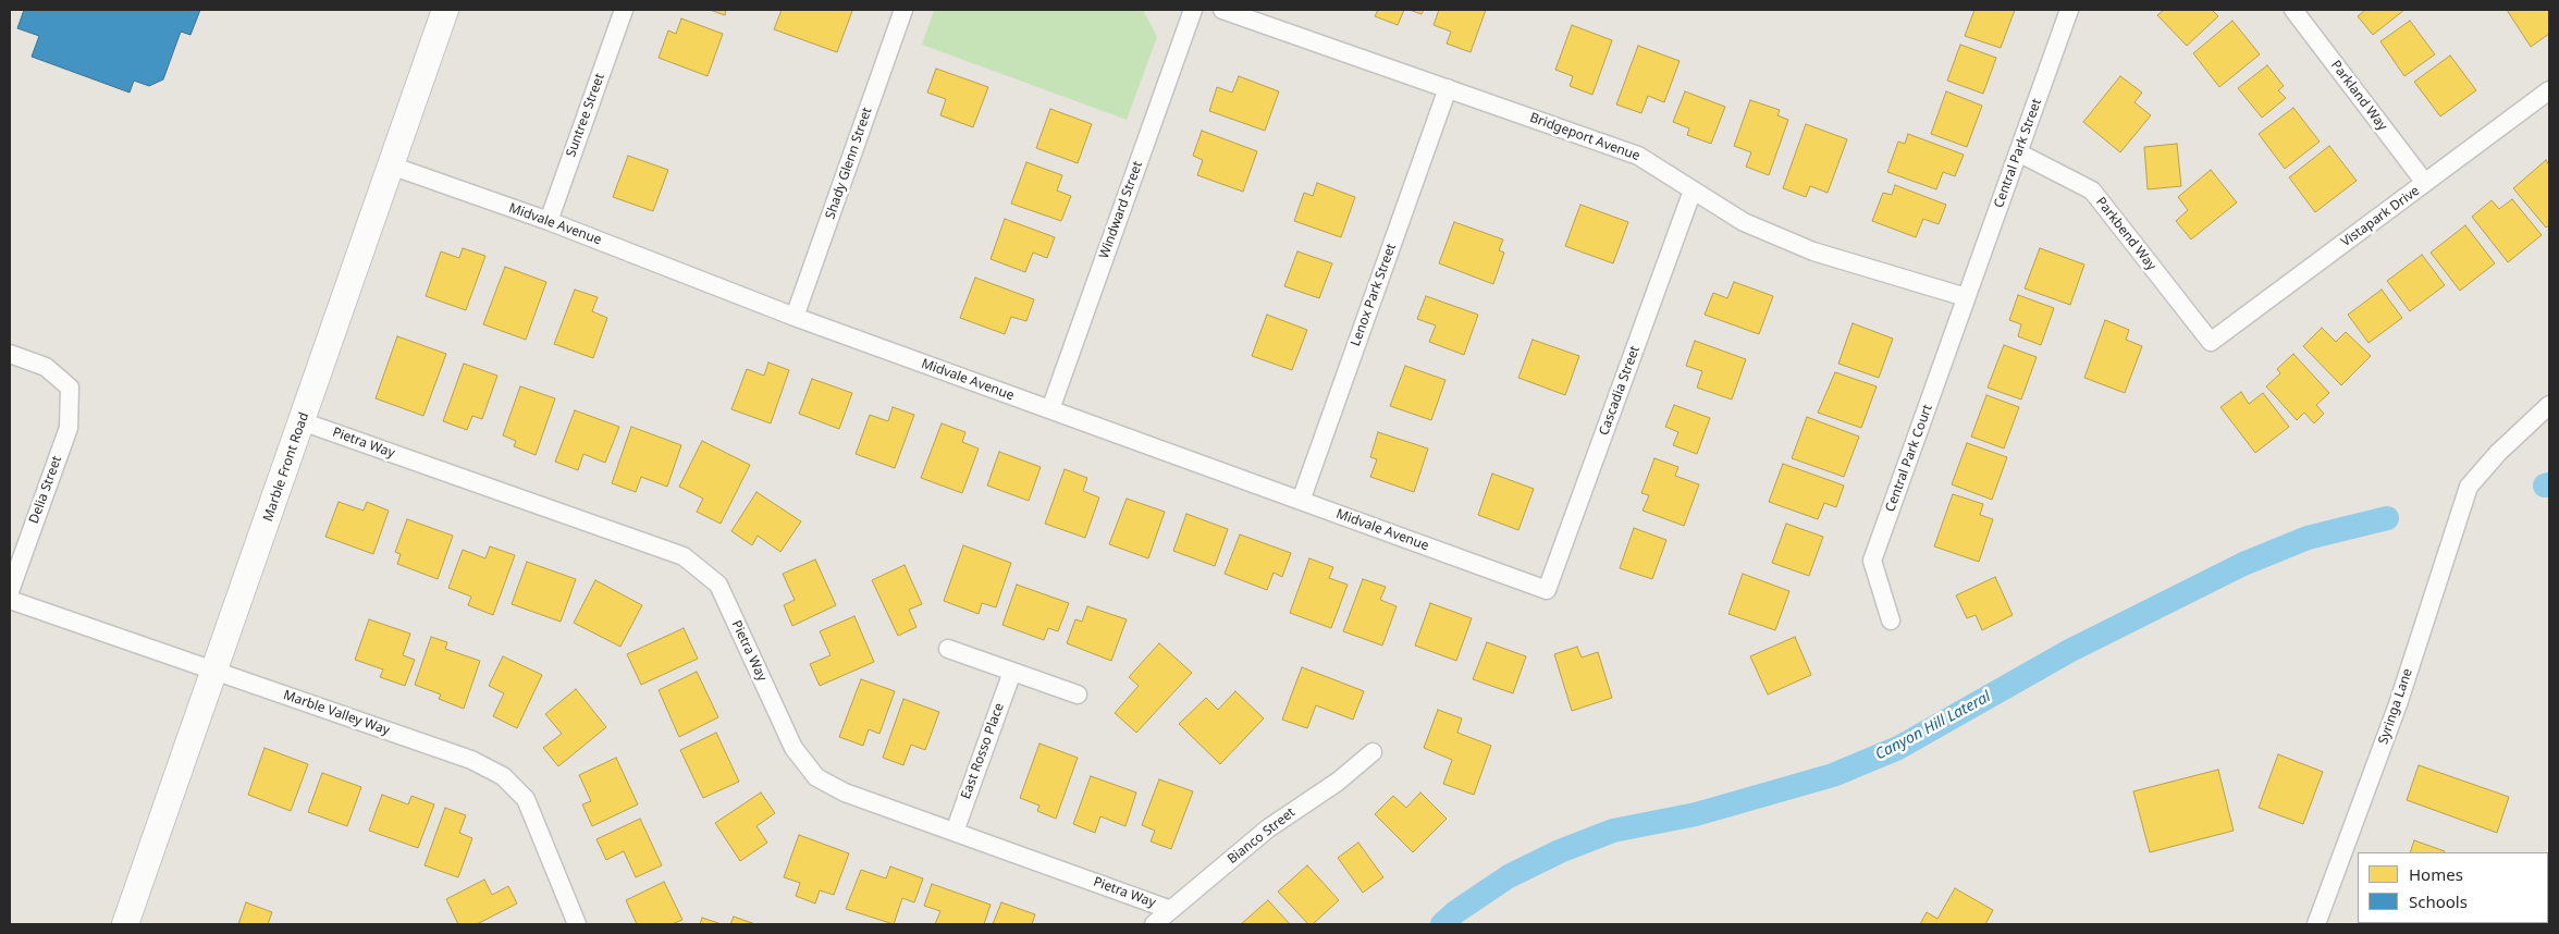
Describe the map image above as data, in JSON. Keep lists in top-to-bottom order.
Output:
{
  "streets": {
    "street": [
      "Parkland Way",
      "Suntree Street",
      "Bridgeport Avenue",
      "Central Park Street",
      "Shady Glenn Street",
      "Windward Street",
      "Vistapark Drive",
      "Midvale Avenue",
      "Parkbend Way",
      "Lenox Park Street",
      "Cascadia Street",
      "Pietra Way",
      "Central Park Court",
      "Marble Front Road",
      "Delia Street",
      "Syringa Lane",
      "Marble Valley Way",
      "East Rosso Place",
      "Bianco Street"
    ]
  },
  "crossings": [
    ["Parkland Way", "Vistapark Drive"],
    ["Suntree Street", "Midvale Avenue"],
    ["Bridgeport Avenue", "Central Park Street"],
    ["Bridgeport Avenue", "Lenox Park Street"],
    ["Bridgeport Avenue", "Cascadia Street"],
    ["Bridgeport Avenue", "Central Park Court"],
    ["Central Park Street", "Parkbend Way"],
    ["Central Park Street", "Central Park Court"],
    ["Shady Glenn Street", "Midvale Avenue"],
    ["Windward Street", "Midvale Avenue"],
    ["Vistapark Drive", "Parkbend Way"],
    ["Midvale Avenue", "Lenox Park Street"],
    ["Midvale Avenue", "Cascadia Street"],
    ["Midvale Avenue", "Marble Front Road"],
    ["Pietra Way", "Marble Front Road"],
    ["Pietra Way", "East Rosso Place"],
    ["Pietra Way", "Bianco Street"],
    ["Marble Front Road", "Marble Valley Way"]
  ],
  "water": ["Canyon Hill Lateral"],
  "legend": ["Homes", "Schools"]
}
